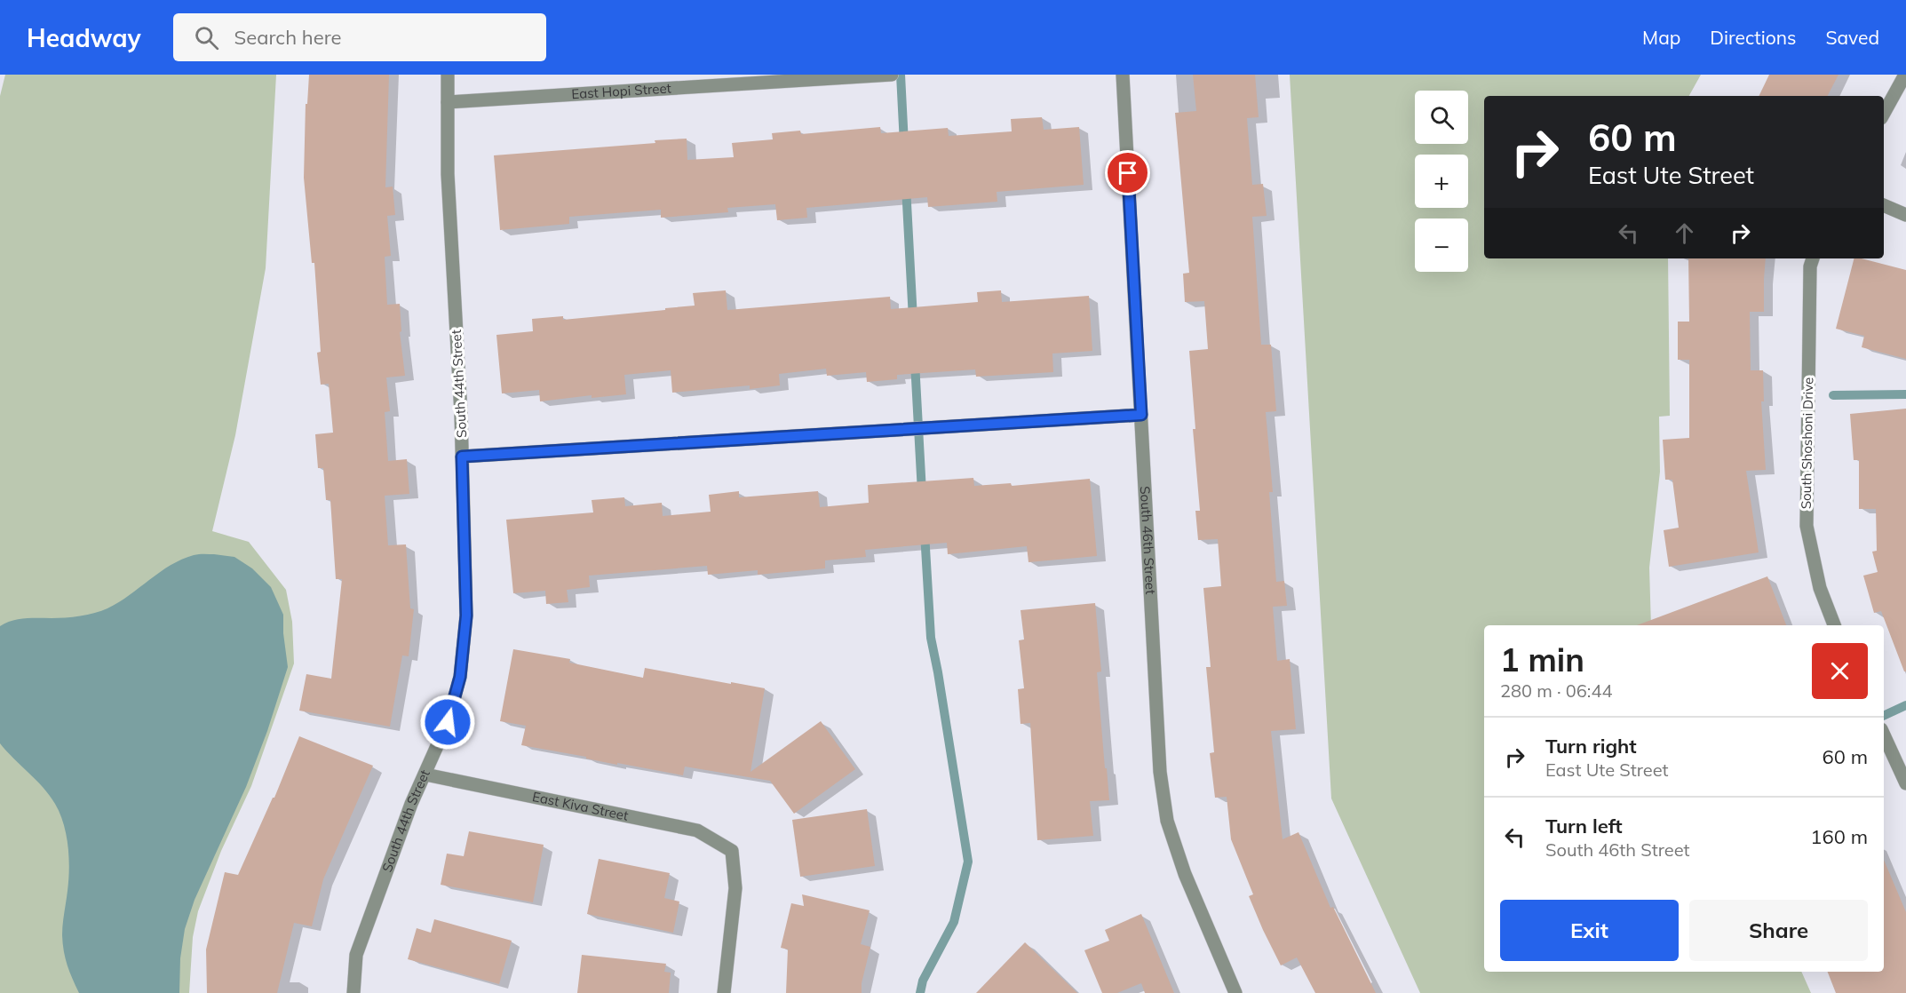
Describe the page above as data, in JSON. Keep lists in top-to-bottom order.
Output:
{
  "streets": {
    "street": [
      "East Hopi Street",
      "South 44th Street",
      "South Shoshoni Drive",
      "South 46th Street",
      "East Kiva Street"
    ]
  },
  "crossings": [
    ["East Hopi Street", "South 44th Street"],
    ["South 44th Street", "East Kiva Street"]
  ],
  "page": {
    "header": "Headway",
    "search": "Search here",
    "nav": ["Map", "Directions", "Saved"],
    "map_buttons": ["+", "−"],
    "turn": ["60 m", "East Ute Street"],
    "heading": ["1 min", "280 m · 06:44"],
    "list": [
      {
        "name": "Turn right",
        "note": "East Ute Street",
        "value": "60 m"
      },
      {
        "name": "Turn left",
        "note": "South 46th Street",
        "value": "160 m"
      }
    ],
    "buttons": ["Exit", "Share"]
  }
}
